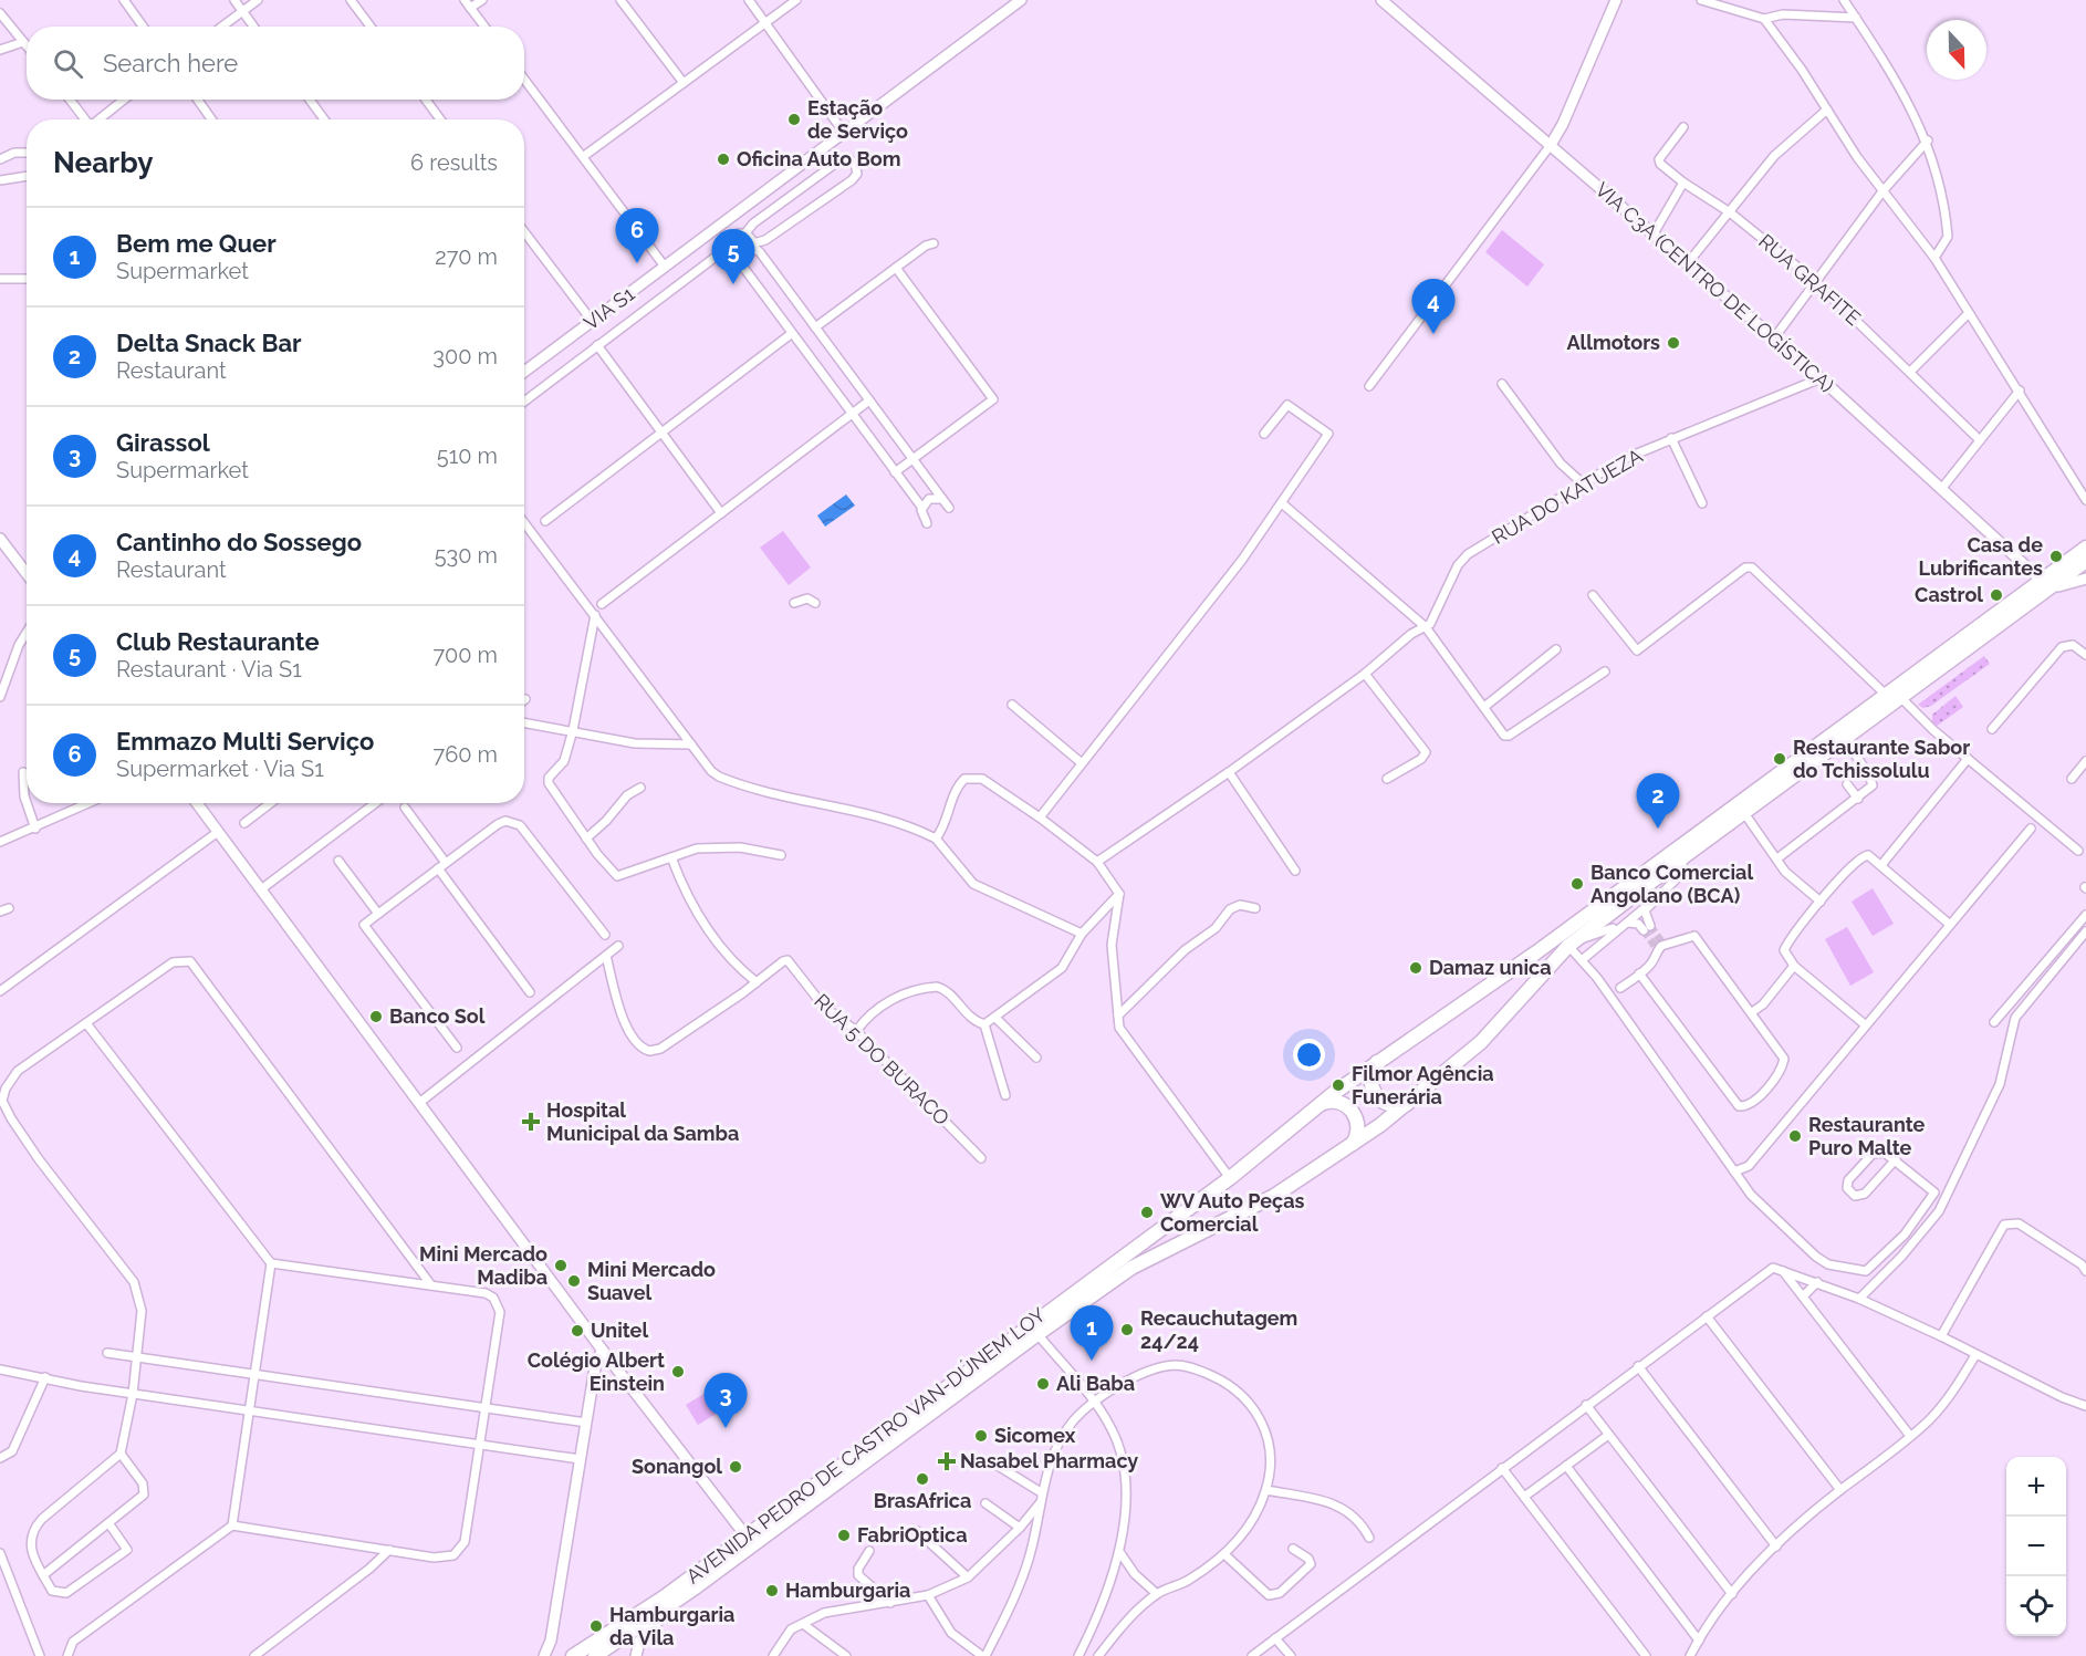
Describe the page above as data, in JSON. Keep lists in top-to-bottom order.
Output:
{
  "streets": {
    "highway": ["AVENIDA PEDRO DE CASTRO VAN-DÚNEM LOY"],
    "street": [
      "RUA GRAFITE",
      "VIA C3A (CENTRO DE LOGÍSTICA)",
      "VIA S1",
      "RUA DO KATUEZA",
      "RUA 5 DO BURACO"
    ]
  },
  "crossings": [
    ["VIA C3A (CENTRO DE LOGÍSTICA)", "RUA DO KATUEZA"],
    ["VIA C3A (CENTRO DE LOGÍSTICA)", "AVENIDA PEDRO DE CASTRO VAN-DÚNEM LOY"]
  ],
  "places": {
    "other": [
      "Estação de Serviço",
      "Oficina Auto Bom",
      "Allmotors",
      "Casa de Lubrificantes",
      "Castrol",
      "Restaurante Sabor do Tchissolulu",
      "Banco Comercial Angolano (BCA)",
      "Damaz unica",
      "Banco Sol",
      "Filmor Agência Funerária",
      "Restaurante Puro Malte",
      "WV Auto Peças Comercial",
      "Mini Mercado Madiba",
      "Mini Mercado Suavel",
      "Recauchutagem 24/24",
      "Unitel",
      "Colégio Albert Einstein",
      "Ali Baba",
      "Sicomex",
      "Sonangol",
      "BrasAfrica",
      "FabriOptica",
      "Hamburgaria",
      "Hamburgaria da Vila"
    ],
    "health": ["Hospital Municipal da Samba", "Nasabel Pharmacy"]
  },
  "north": "bottom",
  "page": {
    "search": "Search here",
    "heading": ["Nearby", "6 results"],
    "list": [
      {
        "mark": "1",
        "name": "Bem me Quer",
        "note": "Supermarket",
        "value": "270 m"
      },
      {
        "mark": "2",
        "name": "Delta Snack Bar",
        "note": "Restaurant",
        "value": "300 m"
      },
      {
        "mark": "3",
        "name": "Girassol",
        "note": "Supermarket",
        "value": "510 m"
      },
      {
        "mark": "4",
        "name": "Cantinho do Sossego",
        "note": "Restaurant",
        "value": "530 m"
      },
      {
        "mark": "5",
        "name": "Club Restaurante",
        "note": "Restaurant · Via S1",
        "value": "700 m"
      },
      {
        "mark": "6",
        "name": "Emmazo Multi Serviço",
        "note": "Supermarket · Via S1",
        "value": "760 m"
      }
    ],
    "pins": [
      "6",
      "5",
      "4",
      "2",
      "1",
      "3"
    ],
    "map_buttons": ["+", "−"]
  }
}
